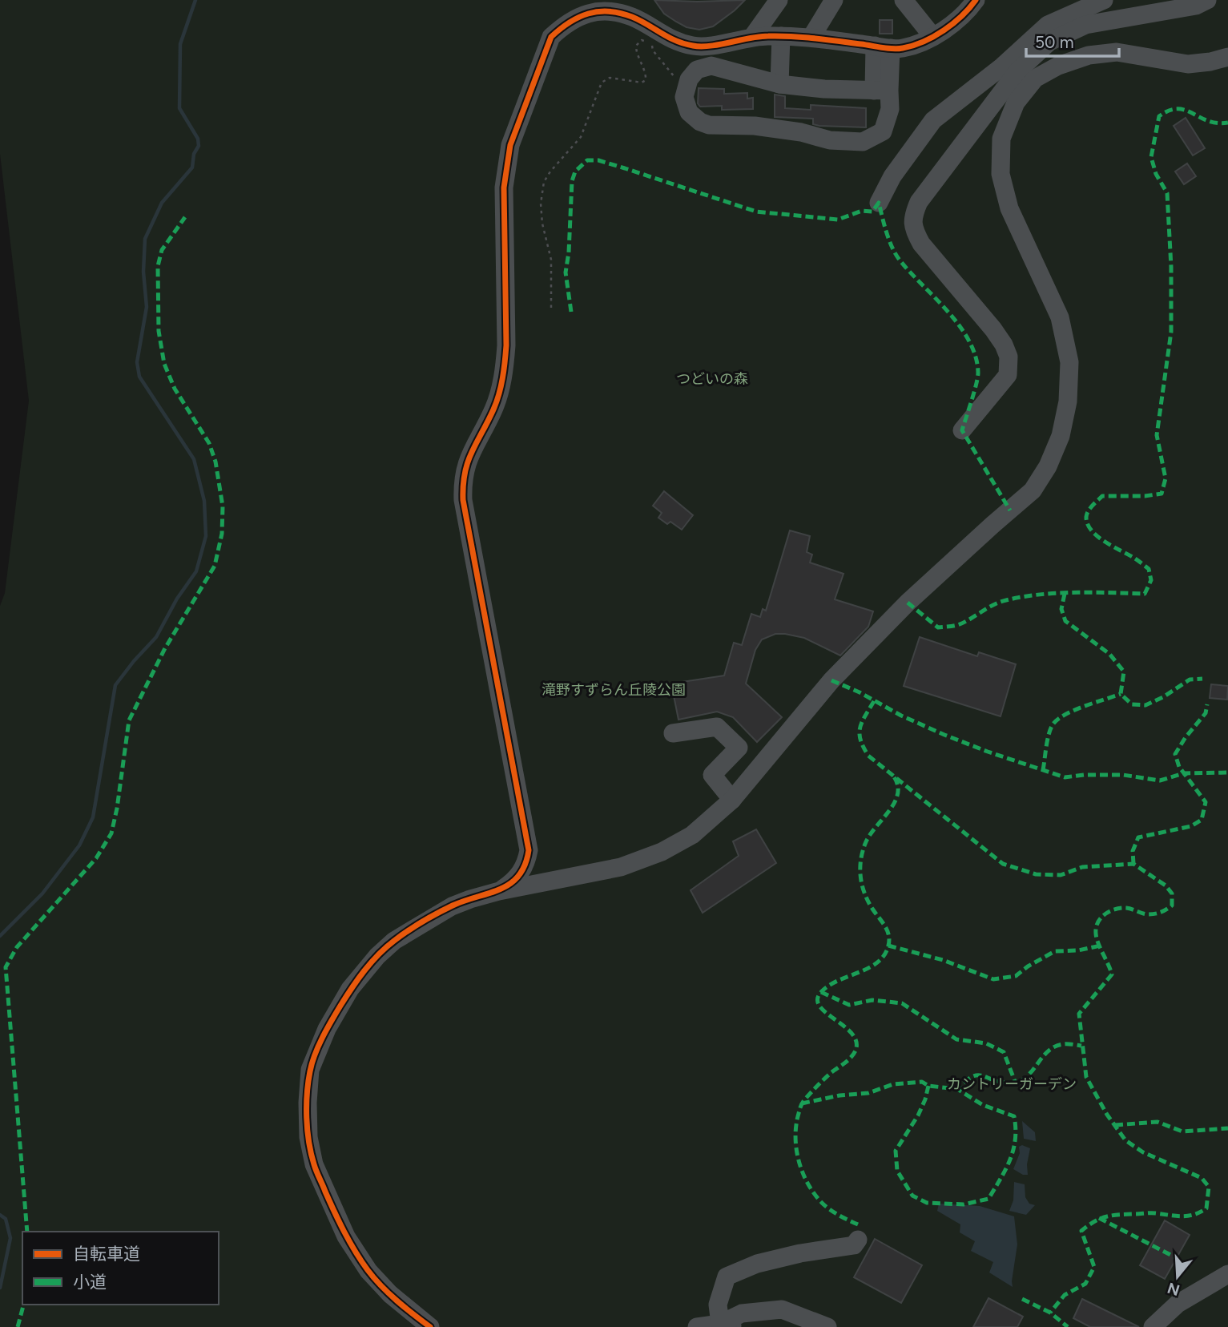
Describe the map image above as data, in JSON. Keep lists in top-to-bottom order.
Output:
{
  "parks": ["つどいの森", "滝野すずらん丘陵公園", "カントリーガーデン"],
  "legend": ["自転車道", "小道"],
  "scale_bar": "50 m",
  "north": "bottom"
}
